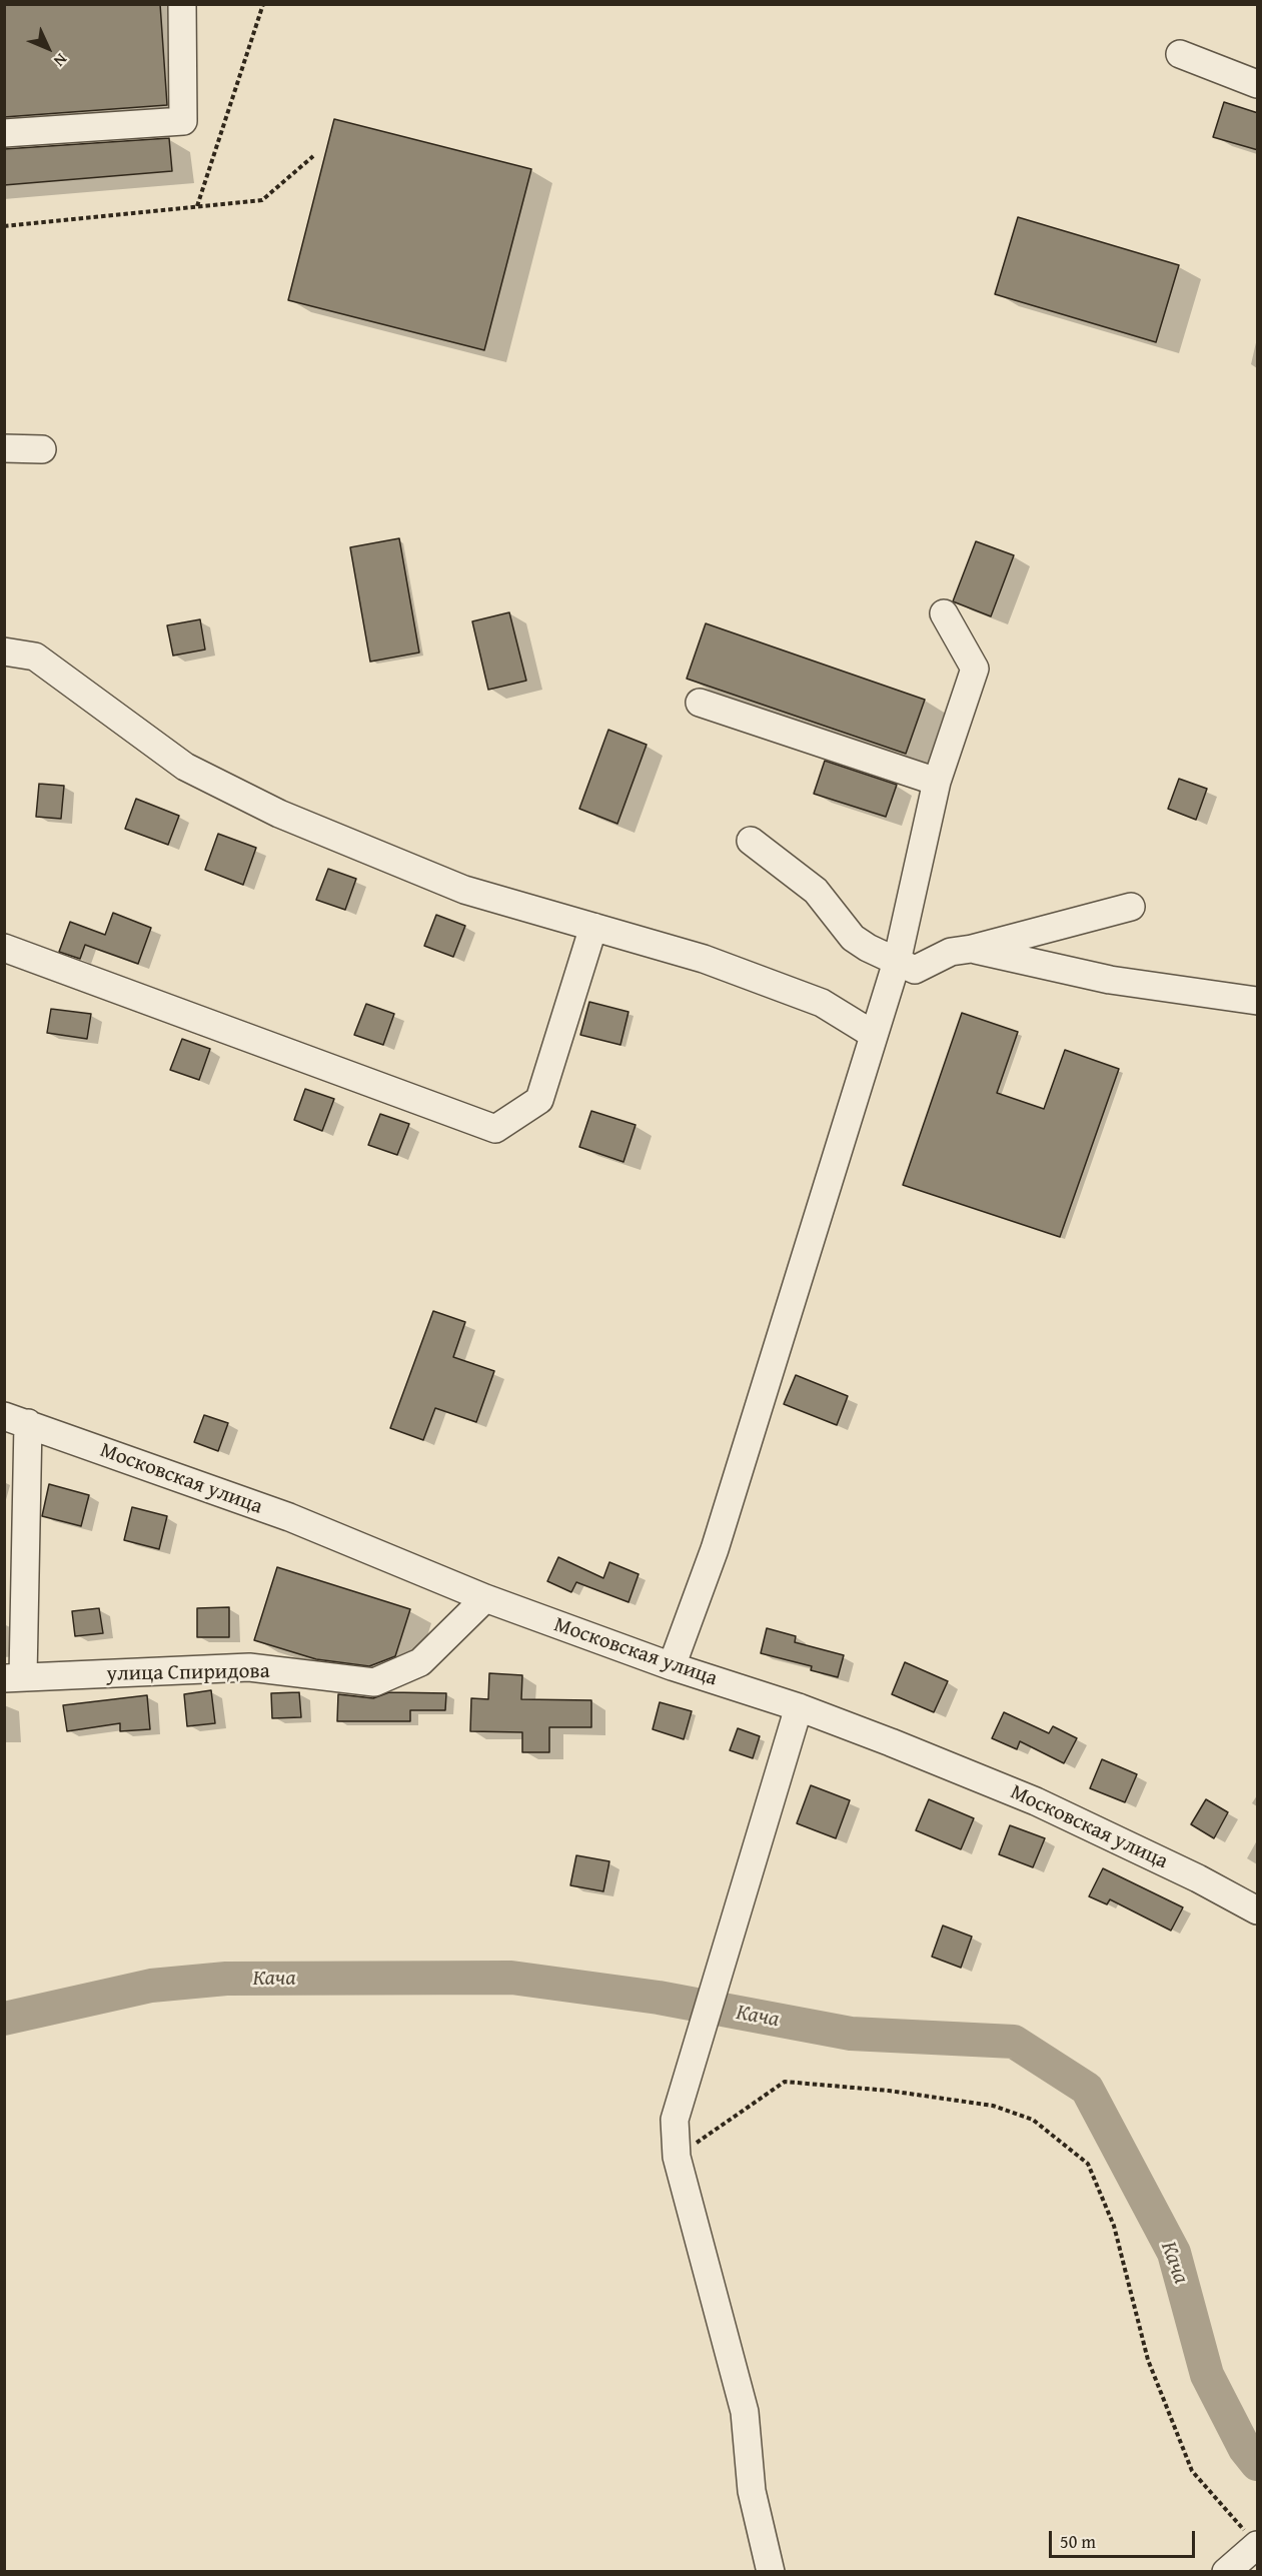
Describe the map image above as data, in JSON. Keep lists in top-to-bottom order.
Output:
{
  "streets": {
    "street": ["Московская улица", "улица Спиридова"]
  },
  "crossings": [
    ["Московская улица", "улица Спиридова"]
  ],
  "water": ["Кача"],
  "scale_bar": "50 m",
  "north": "bottom right"
}
